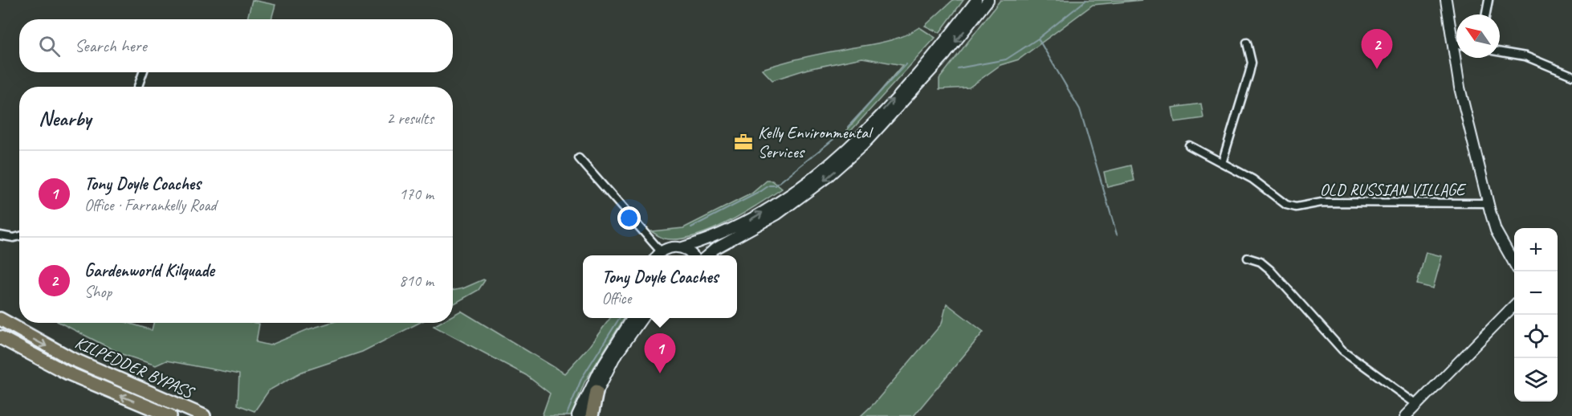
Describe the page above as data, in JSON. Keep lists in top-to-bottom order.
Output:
{
  "streets": {
    "highway": ["KILPEDDER BYPASS"],
    "street": ["OLD RUSSIAN VILLAGE"]
  },
  "places": {
    "office": ["Kelly Environmental Services"]
  },
  "north": "top left",
  "page": {
    "search": "Search here",
    "pins": ["2", "1"],
    "heading": ["Nearby", "2 results"],
    "list": [
      {
        "mark": "1",
        "name": "Tony Doyle Coaches",
        "note": "Office · Farrankelly Road",
        "value": "170 m"
      },
      {
        "mark": "2",
        "name": "Gardenworld Kilquade",
        "note": "Shop",
        "value": "810 m"
      }
    ],
    "map_buttons": ["+", "−"],
    "popup": ["Tony Doyle Coaches", "Office"]
  }
}
